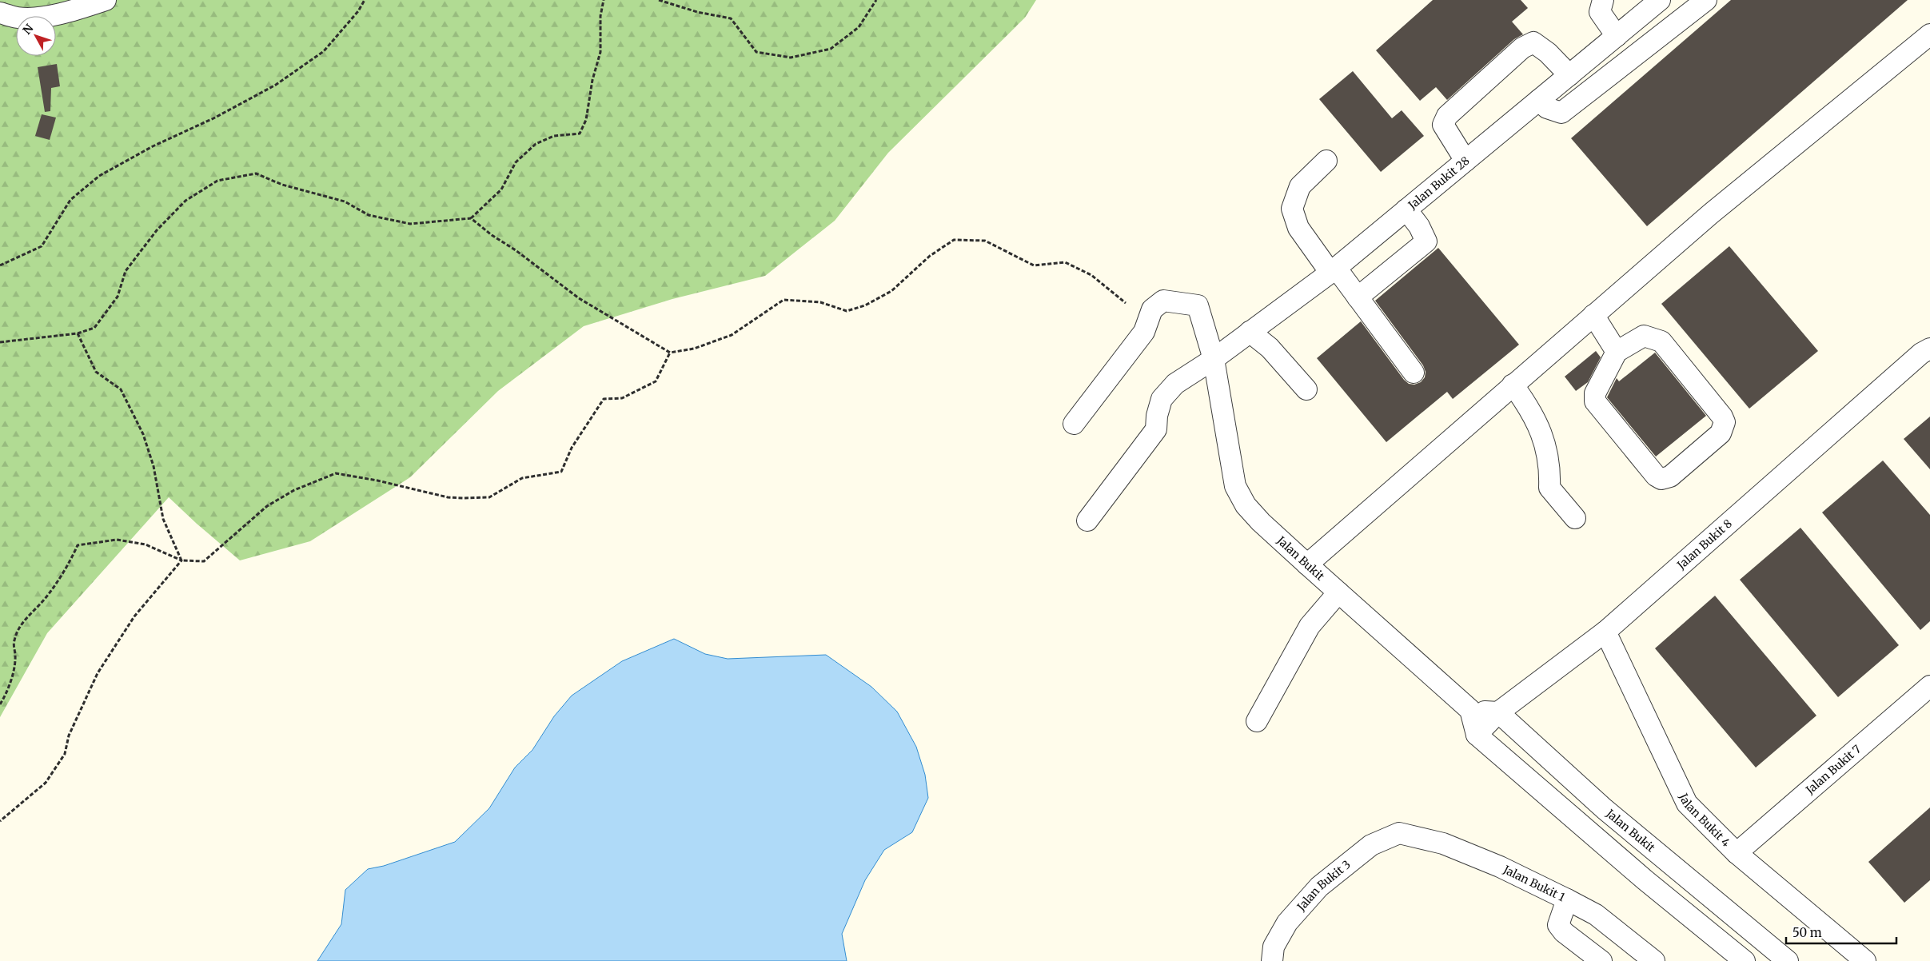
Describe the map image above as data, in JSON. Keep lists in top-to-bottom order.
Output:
{
  "streets": {
    "street": [
      "Jalan Bukit 28",
      "Jalan Bukit 8",
      "Jalan Bukit",
      "Jalan Bukit 7",
      "Jalan Bukit 4",
      "Jalan Bukit 1",
      "Jalan Bukit 3"
    ]
  },
  "crossings": [
    ["Jalan Bukit 28", "Jalan Bukit"],
    ["Jalan Bukit 8", "Jalan Bukit"],
    ["Jalan Bukit 8", "Jalan Bukit 4"],
    ["Jalan Bukit 7", "Jalan Bukit 4"],
    ["Jalan Bukit 1", "Jalan Bukit 3"]
  ],
  "scale_bar": "50 m",
  "north": "top left"
}
